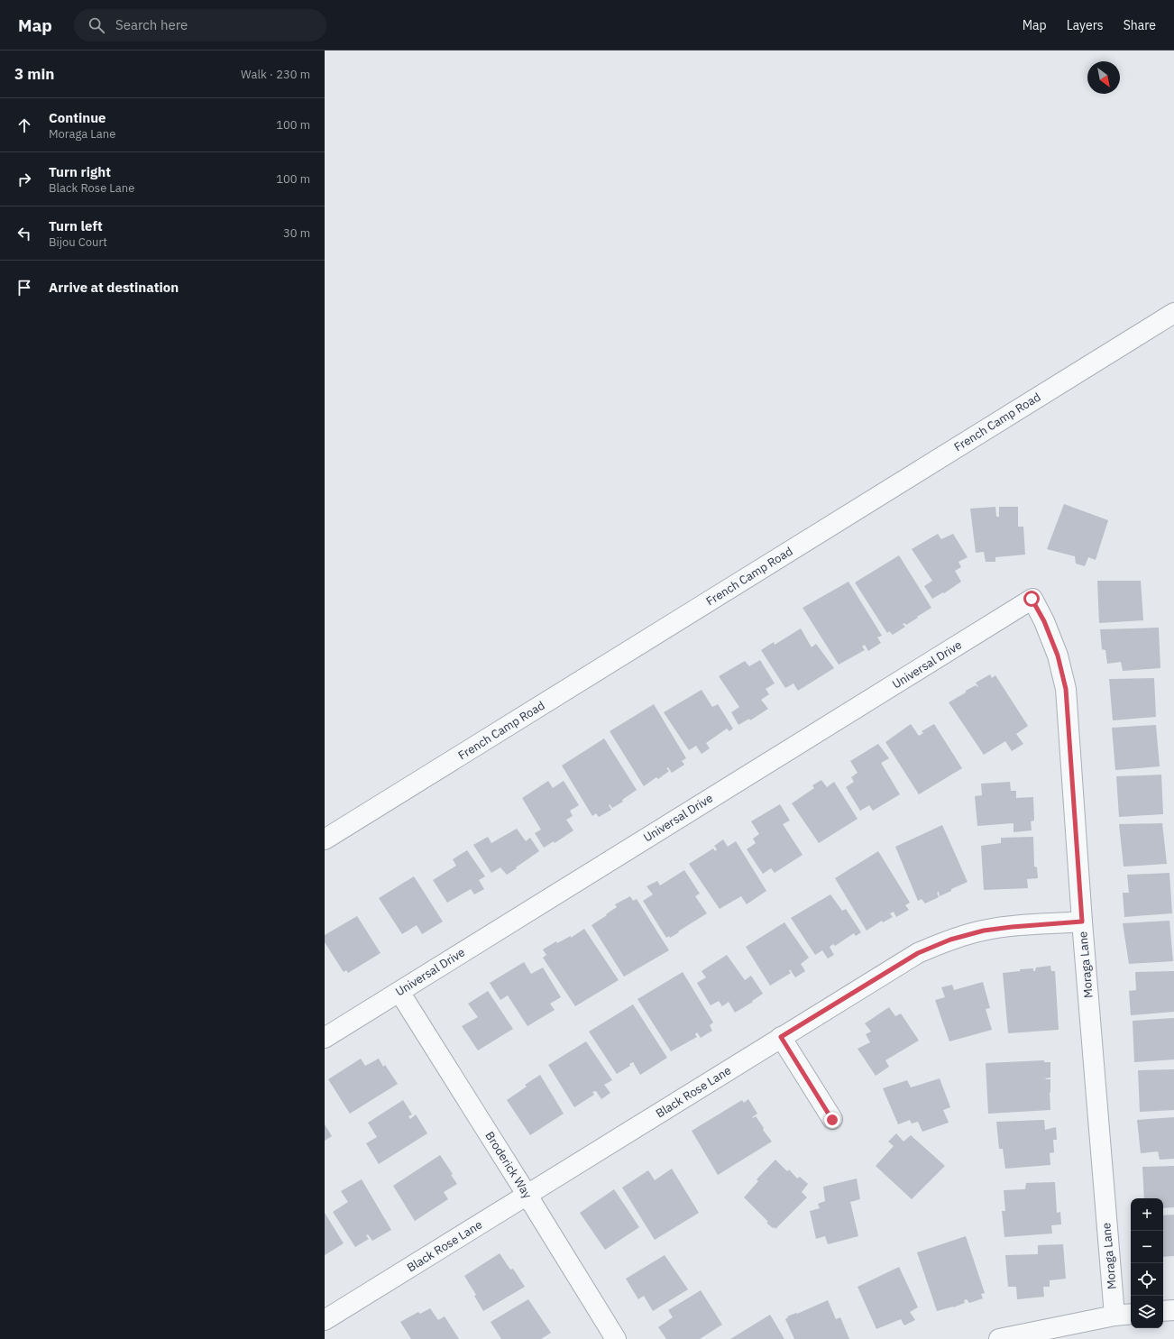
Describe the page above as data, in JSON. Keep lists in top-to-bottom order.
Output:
{
  "streets": {
    "street": [
      "French Camp Road",
      "Universal Drive",
      "Moraga Lane",
      "Black Rose Lane",
      "Broderick Way"
    ]
  },
  "crossings": [
    ["Universal Drive", "Moraga Lane"],
    ["Universal Drive", "Broderick Way"],
    ["Moraga Lane", "Black Rose Lane"],
    ["Black Rose Lane", "Broderick Way"]
  ],
  "north": "bottom right",
  "page": {
    "header": "Map",
    "search": "Search here",
    "nav": ["Map", "Layers", "Share"],
    "heading": ["3 min", "Walk · 230 m"],
    "list": [
      ["Continue", "Moraga Lane", "100 m"],
      ["Turn right", "Black Rose Lane", "100 m"],
      ["Turn left", "Bijou Court", "30 m"],
      "Arrive at destination"
    ],
    "map_buttons": ["+", "−"]
  }
}
